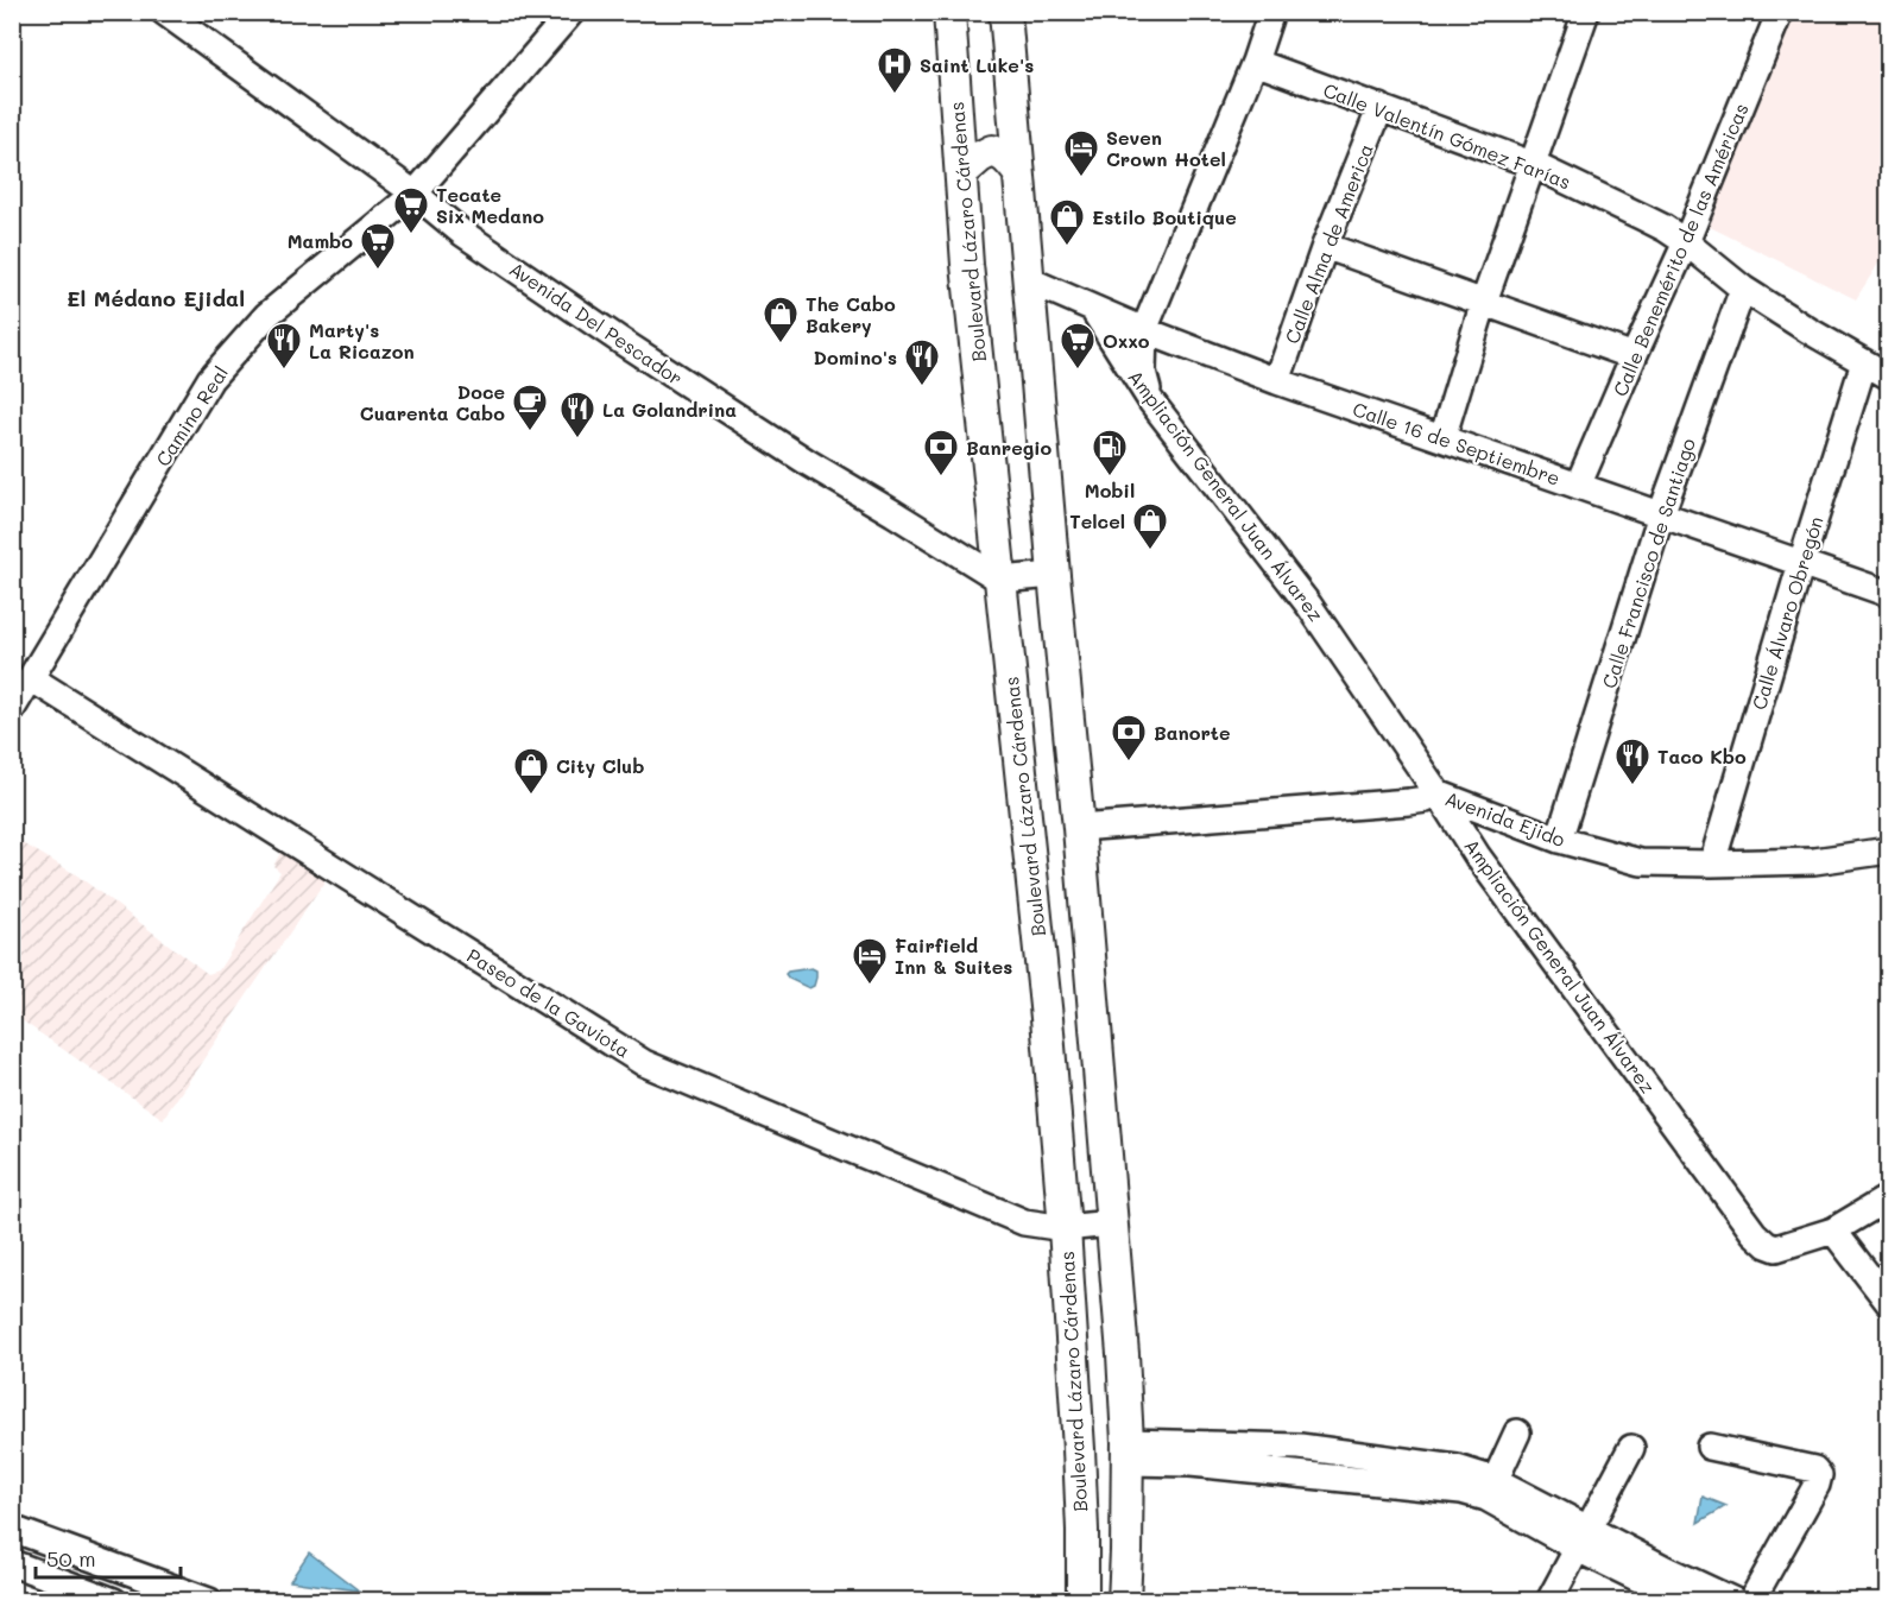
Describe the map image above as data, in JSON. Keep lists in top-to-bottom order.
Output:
{
  "streets": {
    "main road": ["Boulevard Lázaro Cárdenas"],
    "street": [
      "Calle Valentín Gómez Farías",
      "Calle Alma de America",
      "Calle Benemérito de las Américas",
      "Avenida Del Pescador",
      "Camino Real",
      "Calle 16 de Septiembre",
      "Ampliación General Juan Álvarez",
      "Calle Francisco de Santiago",
      "Calle Álvaro Obregón",
      "Avenida Ejido",
      "Paseo de la Gaviota"
    ]
  },
  "crossings": [
    ["Calle Valentín Gómez Farías", "Calle Alma de America"],
    ["Calle Valentín Gómez Farías", "Calle Benemérito de las Américas"],
    ["Calle Valentín Gómez Farías", "Calle Francisco de Santiago"],
    ["Calle Valentín Gómez Farías", "Calle Álvaro Obregón"],
    ["Boulevard Lázaro Cárdenas", "Avenida Del Pescador"],
    ["Boulevard Lázaro Cárdenas", "Paseo de la Gaviota"],
    ["Calle Alma de America", "Calle 16 de Septiembre"],
    ["Calle Benemérito de las Américas", "Calle 16 de Septiembre"],
    ["Avenida Del Pescador", "Camino Real"],
    ["Camino Real", "Paseo de la Gaviota"],
    ["Calle 16 de Septiembre", "Ampliación General Juan Álvarez"],
    ["Calle 16 de Septiembre", "Calle Francisco de Santiago"],
    ["Calle 16 de Septiembre", "Calle Álvaro Obregón"],
    ["Ampliación General Juan Álvarez", "Avenida Ejido"],
    ["Calle Francisco de Santiago", "Avenida Ejido"],
    ["Calle Álvaro Obregón", "Avenida Ejido"]
  ],
  "districts": ["El Médano Ejidal"],
  "places": {
    "hospital": ["Saint Luke's"],
    "hotel": ["Seven Crown Hotel", "Fairfield Inn & Suites"],
    "supermarket": ["Tecate Six Medano", "Mambo", "Oxxo"],
    "shop": [
      "Estilo Boutique",
      "The Cabo Bakery",
      "Telcel",
      "City Club"
    ],
    "restaurant": [
      "Marty's La Ricazon",
      "Domino's",
      "La Golandrina",
      "Taco Kbo"
    ],
    "cafe": ["Doce Cuarenta Cabo"],
    "bank": ["Banregio", "Banorte"],
    "fuel station": ["Mobil"]
  },
  "scale_bar": "50 m"
}
